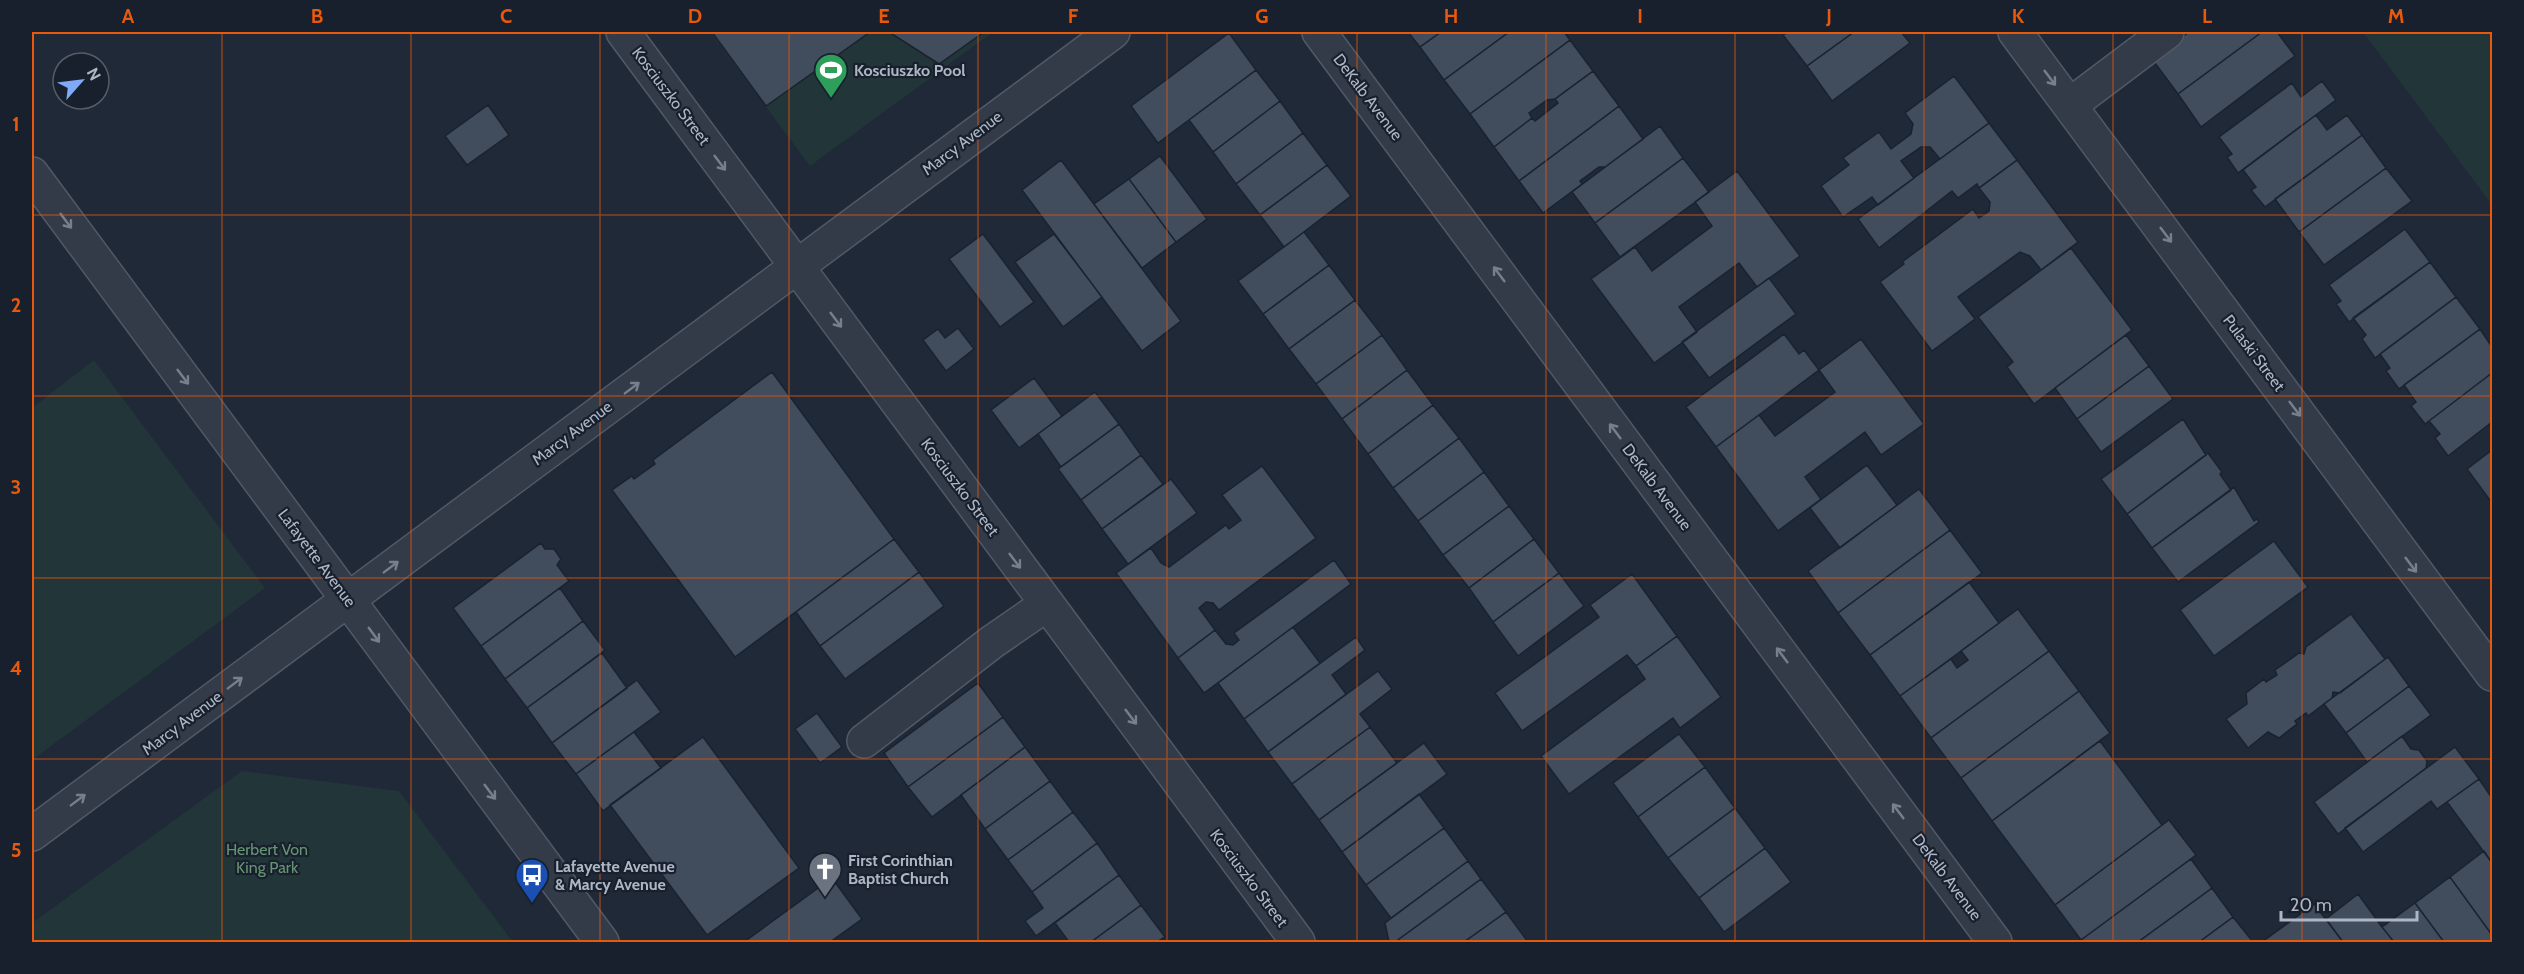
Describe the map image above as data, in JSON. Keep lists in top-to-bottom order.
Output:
{
  "streets": {
    "street": [
      "Kosciuszko Street",
      "DeKalb Avenue",
      "Marcy Avenue",
      "Pulaski Street",
      "Lafayette Avenue"
    ]
  },
  "crossings": [
    ["Kosciuszko Street", "Marcy Avenue"],
    ["Marcy Avenue", "Lafayette Avenue"]
  ],
  "one_way": [
    "Kosciuszko Street",
    "DeKalb Avenue",
    "Marcy Avenue",
    "Pulaski Street",
    "Lafayette Avenue"
  ],
  "parks": ["Herbert Von King Park"],
  "places": {
    "sports": ["Kosciuszko Pool"],
    "church": ["First Corinthian Baptist Church"],
    "bus stop": ["Lafayette Avenue & Marcy Avenue"]
  },
  "scale_bar": "20 m",
  "north": "top right",
  "grid": {
    "columns": [
      "A",
      "B",
      "C",
      "D",
      "E",
      "F",
      "G",
      "H",
      "I",
      "J",
      "K",
      "L",
      "M"
    ],
    "rows": [
      "1",
      "2",
      "3",
      "4",
      "5"
    ]
  }
}
